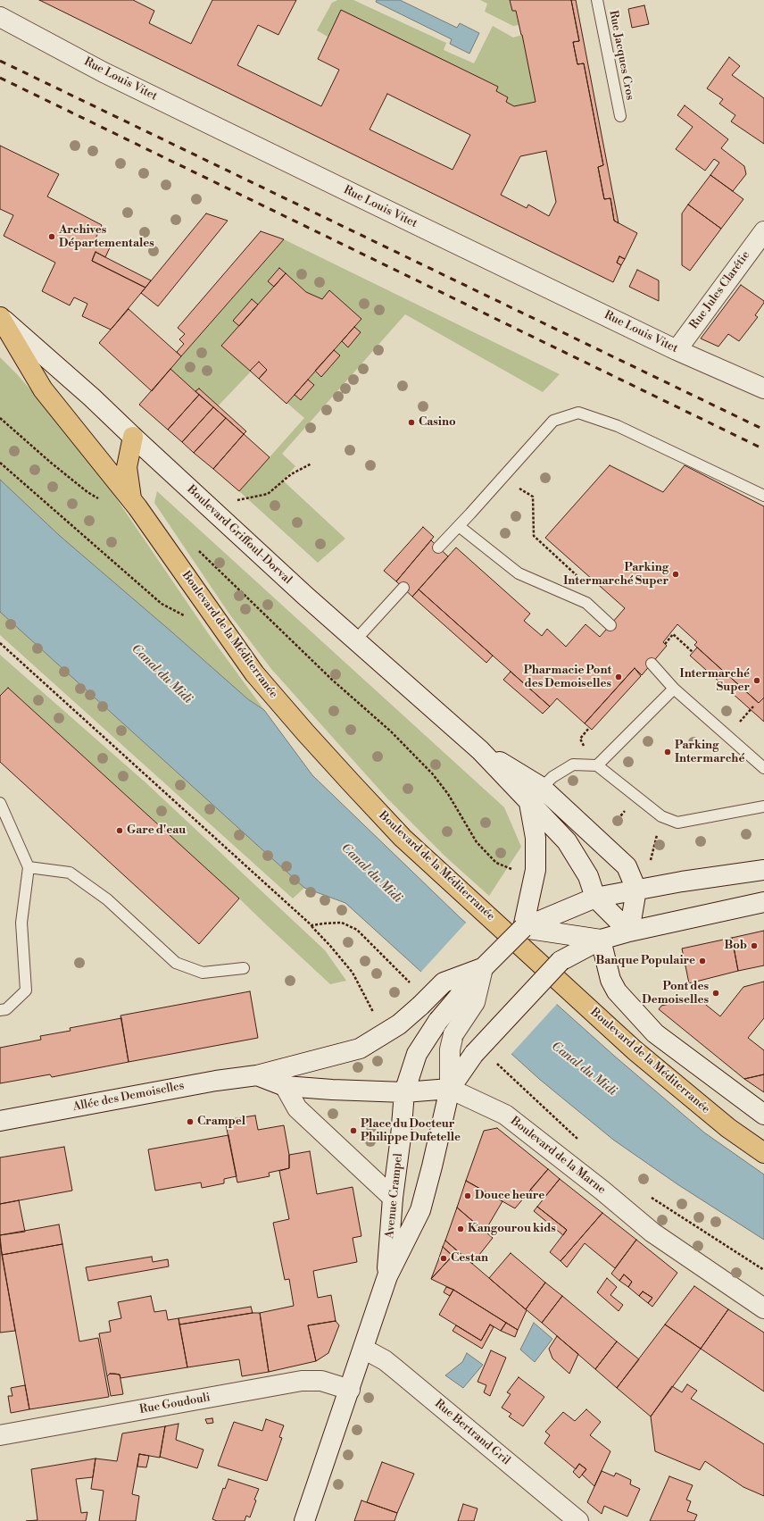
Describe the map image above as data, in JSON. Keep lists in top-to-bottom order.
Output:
{
  "streets": {
    "main road": [
      "Rue Louis Vitet",
      "Rue Jules Clarétie",
      "Boulevard Griffoul-Dorval",
      "Boulevard de la Méditerranée",
      "Allée des Demoiselles",
      "Boulevard de la Marne",
      "Avenue Crampel",
      "Rue Goudouli",
      "Rue Bertrand Gril"
    ],
    "lane": ["Rue Jacques Cros"]
  },
  "crossings": [
    ["Rue Louis Vitet", "Rue Jules Clarétie"],
    ["Boulevard Griffoul-Dorval", "Boulevard de la Méditerranée"],
    ["Allée des Demoiselles", "Boulevard de la Marne"],
    ["Allée des Demoiselles", "Avenue Crampel"],
    ["Boulevard de la Marne", "Avenue Crampel"],
    ["Avenue Crampel", "Rue Goudouli"],
    ["Avenue Crampel", "Rue Bertrand Gril"]
  ],
  "water": ["Canal du Midi"],
  "places": [
    "Archives Départementales",
    "Casino",
    "Parking Intermarché Super",
    "Pharmacie Pont des Demoiselles",
    "Intermarché Super",
    "Parking Intermarché",
    "Gare d'eau",
    "Bob",
    "Banque Populaire",
    "Pont des Demoiselles",
    "Crampel",
    "Place du Docteur Philippe Dufetelle",
    "Douce heure",
    "Kangourou kids",
    "Cestan"
  ]
}
